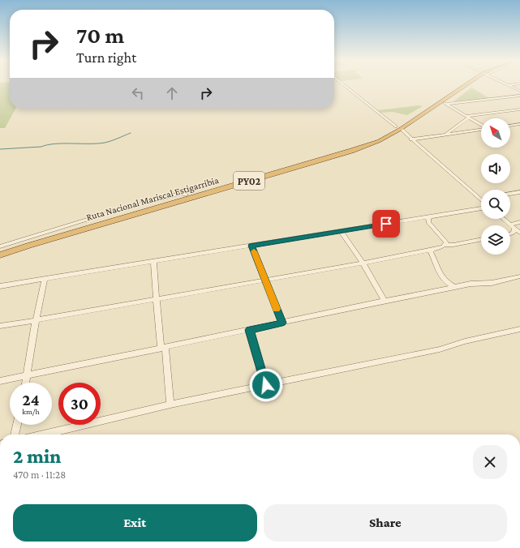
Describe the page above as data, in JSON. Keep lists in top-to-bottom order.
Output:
{
  "streets": {
    "highway": ["PY02", "Ruta Nacional Mariscal Estigarribia"]
  },
  "north": "top left",
  "page": {
    "turn": ["70 m", "Turn right"],
    "speed": "24 km/h",
    "limit": "30",
    "heading": ["2 min", "470 m · 11:28"],
    "buttons": ["Exit", "Share"]
  }
}
